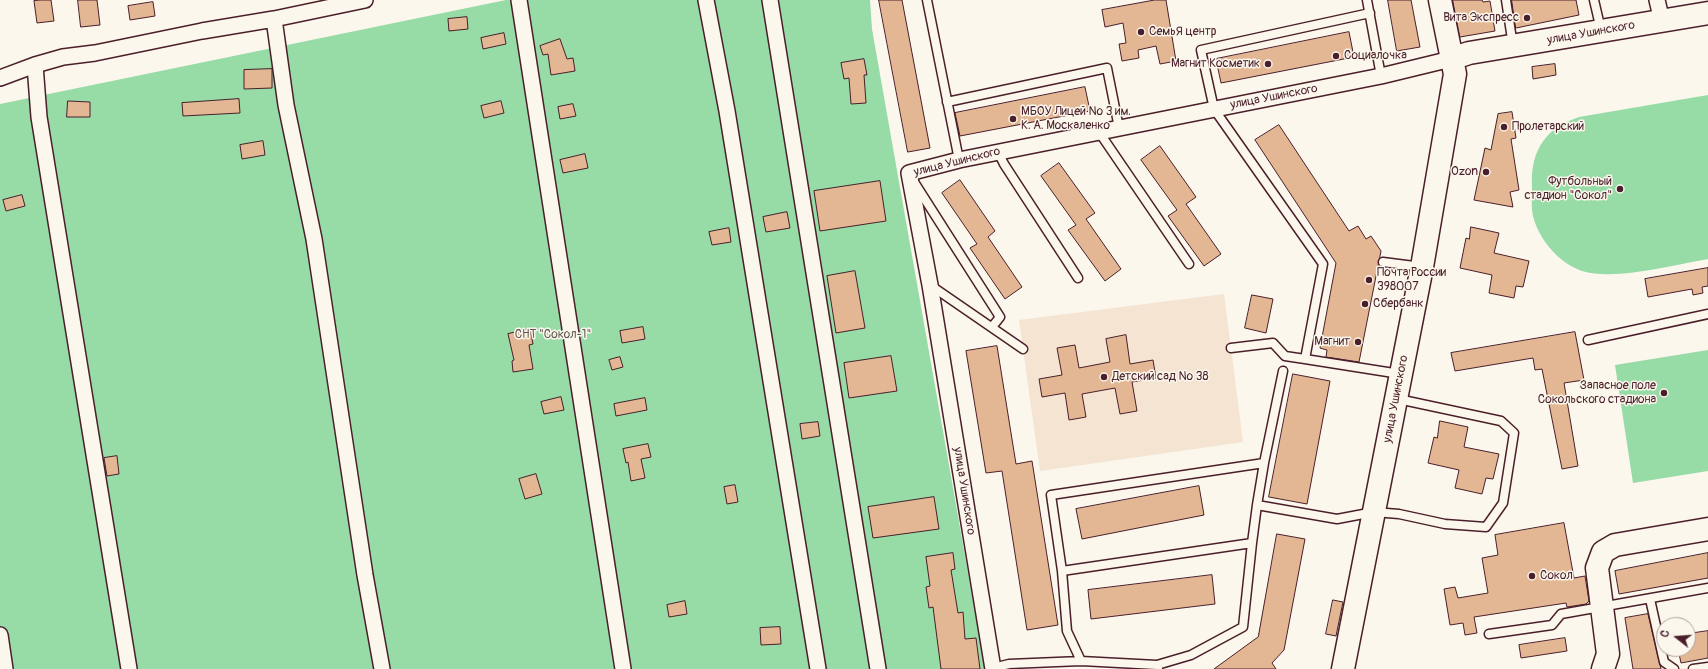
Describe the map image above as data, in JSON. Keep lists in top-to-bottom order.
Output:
{
  "streets": {
    "street": ["улица Ушинского"]
  },
  "parks": ["СНТ \"Сокол-1\""],
  "places": [
    "Вита Экспресс",
    "СемьЯ центр",
    "Социалочка",
    "Магнит Косметик",
    "МБОУ Лицей № 3 им. К. А. Москаленко",
    "Пролетарский",
    "Ozon",
    "Футбольный стадион \"Сокол\"",
    "Почта России 398007",
    "Сбербанк",
    "Магнит",
    "Детский сад № 38",
    "Запасное поле Сокольского стадиона",
    "Сокол"
  ],
  "north": "left"
}
